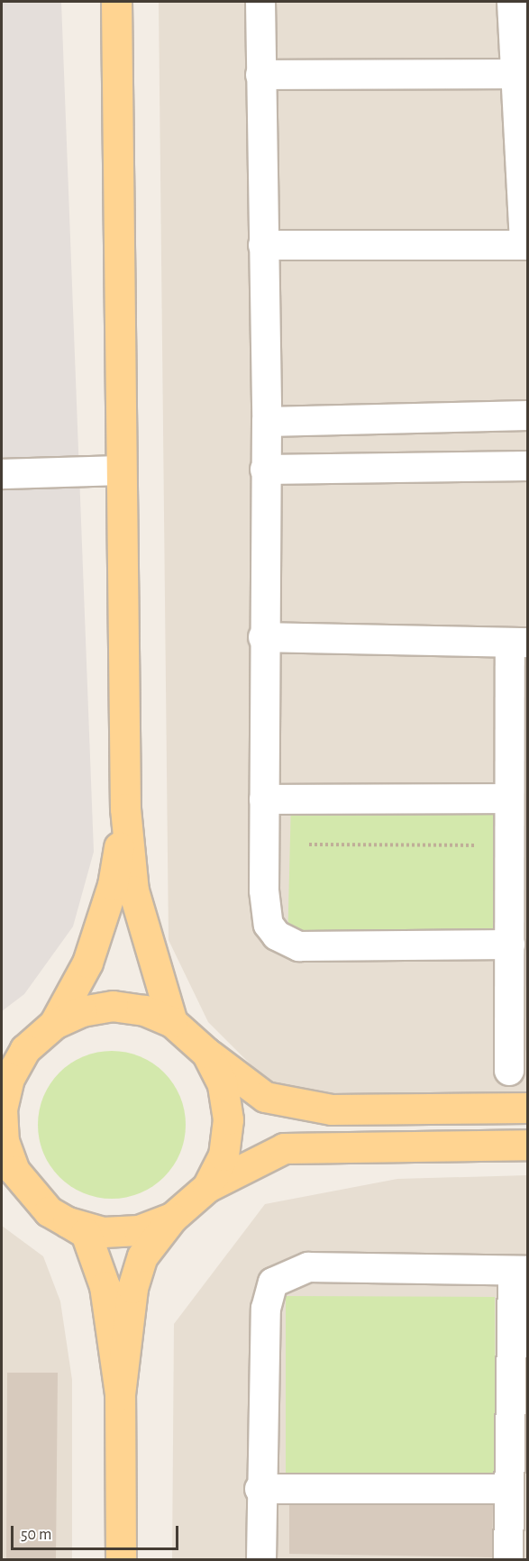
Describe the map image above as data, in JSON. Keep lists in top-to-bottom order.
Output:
{
  "scale_bar": "50 m"
}
